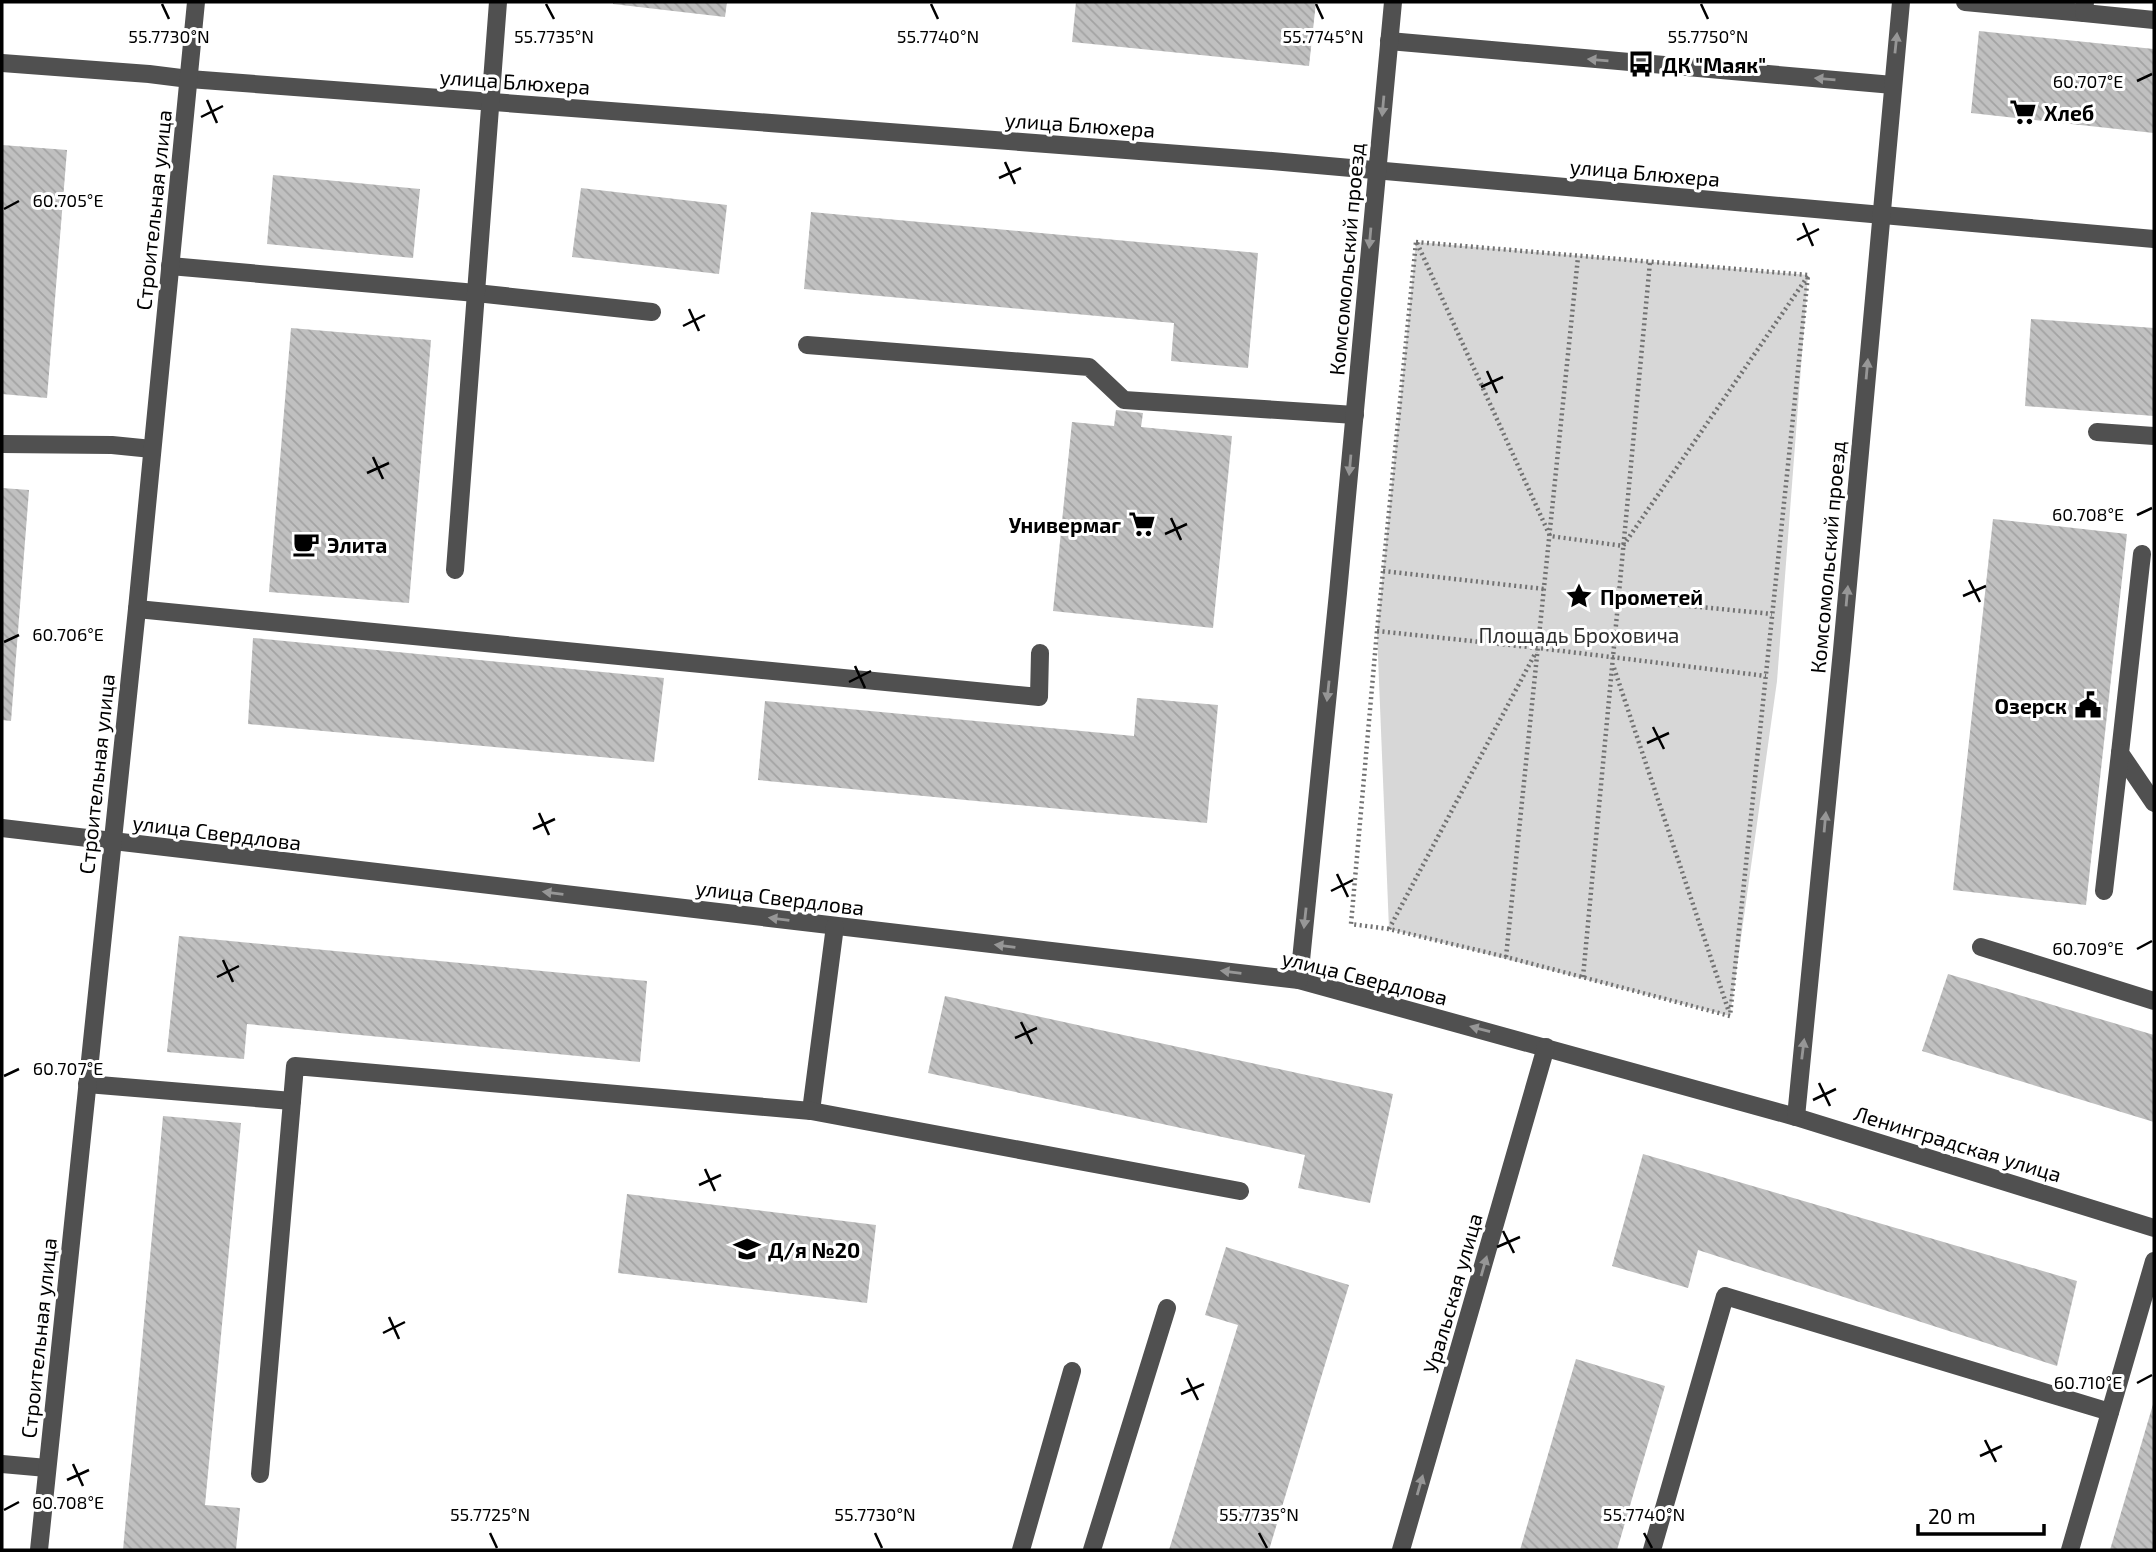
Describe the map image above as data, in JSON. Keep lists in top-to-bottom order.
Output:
{
  "streets": {
    "street": [
      "улица Блюхера",
      "Строительная улица",
      "Комсомольский проезд",
      "улица Свердлова",
      "Ленинградская улица",
      "Уральская улица"
    ]
  },
  "crossings": [
    ["улица Блюхера", "Строительная улица"],
    ["улица Блюхера", "Комсомольский проезд"],
    ["Строительная улица", "улица Свердлова"],
    ["Комсомольский проезд", "улица Свердлова"],
    ["Комсомольский проезд", "Ленинградская улица"],
    ["улица Свердлова", "Ленинградская улица"],
    ["улица Свердлова", "Уральская улица"],
    ["Ленинградская улица", "Уральская улица"]
  ],
  "one_way": ["улица Свердлова", "Уральская улица"],
  "parks": ["Площадь Броховича"],
  "places": {
    "bus stop": ["ДК \"Маяк\""],
    "supermarket": ["Хлеб", "Универмаг"],
    "cafe": ["Элита"],
    "place": ["Прометей"],
    "public building": ["Озерск"],
    "school or university": ["Д/я №20"]
  },
  "scale_bar": "20 m",
  "coordinates": [
    "55.7730°N",
    "55.7735°N",
    "55.7740°N",
    "55.7745°N",
    "55.7750°N",
    "60.707°E",
    "60.705°E",
    "60.708°E",
    "60.706°E",
    "60.709°E",
    "60.710°E",
    "55.7725°N"
  ]
}
